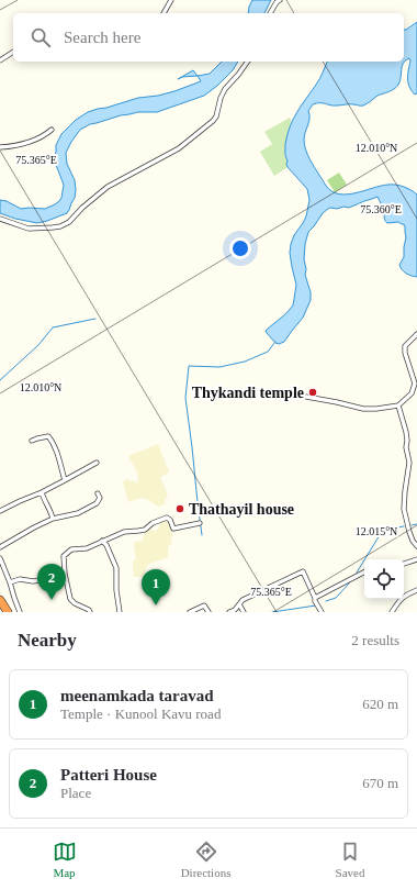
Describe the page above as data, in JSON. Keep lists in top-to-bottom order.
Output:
{
  "places": ["Thykandi temple", "Thathayil house"],
  "page": {
    "search": "Search here",
    "pins": ["2", "1"],
    "heading": ["Nearby", "2 results"],
    "list": [
      {
        "mark": "1",
        "name": "meenamkada taravad",
        "note": "Temple · Kunool Kavu road",
        "value": "620 m"
      },
      {
        "mark": "2",
        "name": "Patteri House",
        "note": "Place",
        "value": "670 m"
      }
    ],
    "nav": ["Map", "Directions", "Saved"]
  },
  "coordinates": [
    "12.010°N",
    "75.365°E",
    "75.360°E",
    "12.015°N"
  ]
}
